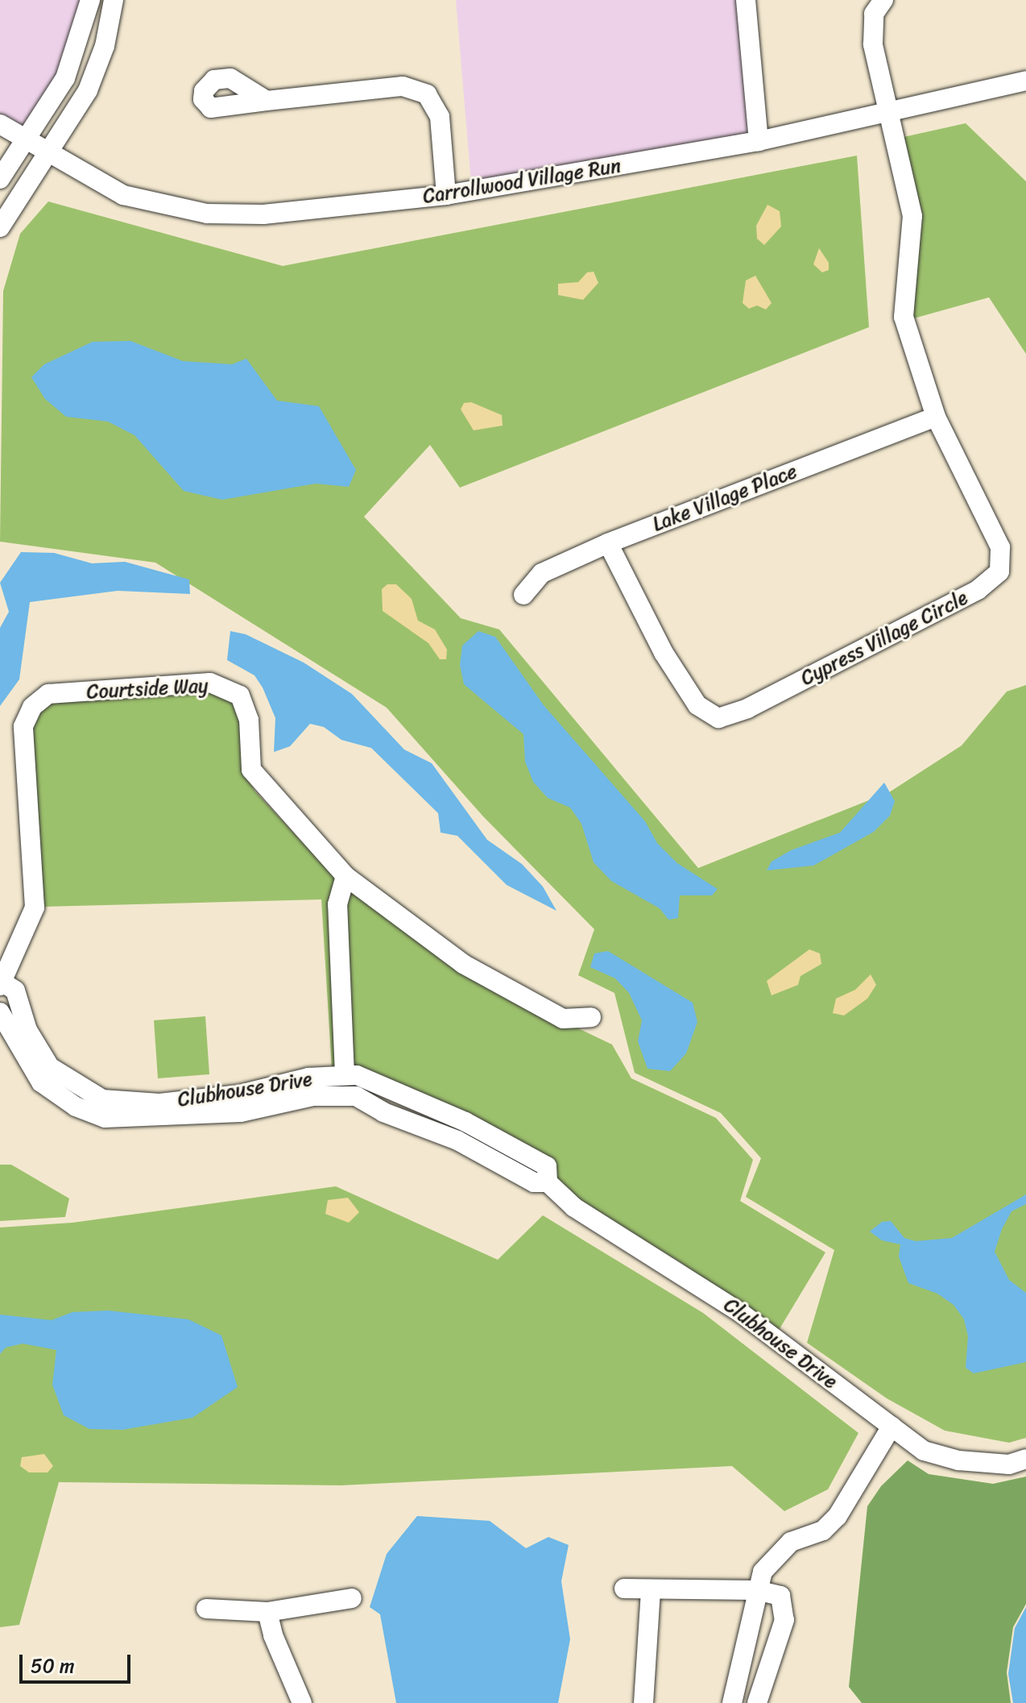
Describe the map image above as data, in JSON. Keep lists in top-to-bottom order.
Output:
{
  "streets": {
    "street": [
      "Carrollwood Village Run",
      "Lake Village Place",
      "Cypress Village Circle",
      "Courtside Way",
      "Clubhouse Drive"
    ]
  },
  "crossings": [
    ["Carrollwood Village Run", "Cypress Village Circle"],
    ["Lake Village Place", "Cypress Village Circle"],
    ["Courtside Way", "Clubhouse Drive"]
  ],
  "scale_bar": "50 m"
}
